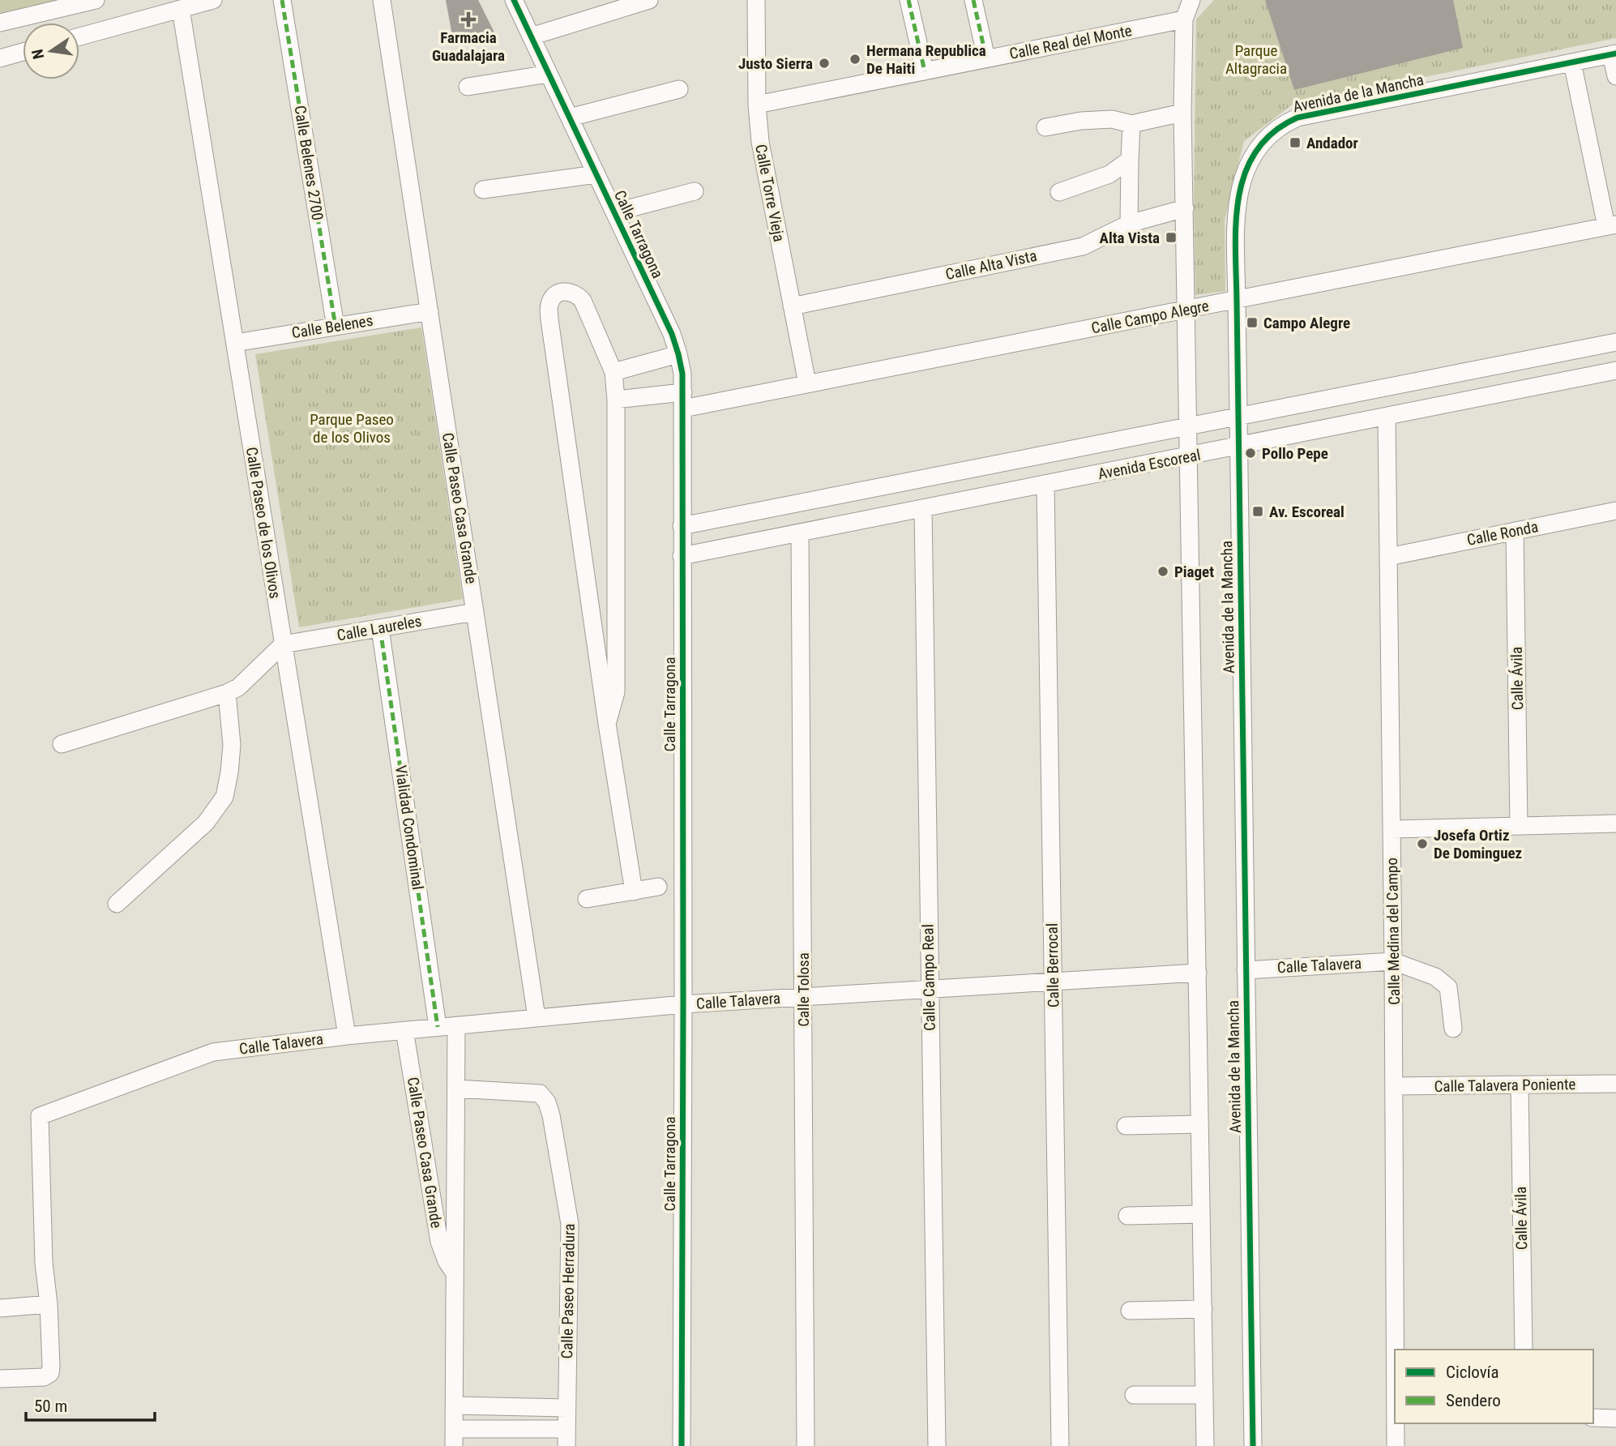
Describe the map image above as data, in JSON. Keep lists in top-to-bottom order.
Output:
{
  "streets": {
    "street": [
      "Calle Real del Monte",
      "Avenida de la Mancha",
      "Calle Belenes 2700",
      "Calle Torre Vieja",
      "Calle Tarragona",
      "Calle Alta Vista",
      "Calle Campo Alegre",
      "Calle Belenes",
      "Avenida Escoreal",
      "Calle Paseo Casa Grande",
      "Calle Paseo de los Olivos",
      "Calle Ronda",
      "Calle Laureles",
      "Calle Ávila",
      "Vialidad Condominal",
      "Calle Medina del Campo",
      "Calle Berrocal",
      "Calle Talavera",
      "Calle Campo Real",
      "Calle Tolosa",
      "Calle Talavera Poniente",
      "Calle Paseo Herradura"
    ]
  },
  "crossings": [
    ["Calle Real del Monte", "Calle Torre Vieja"],
    ["Avenida de la Mancha", "Calle Campo Alegre"],
    ["Avenida de la Mancha", "Avenida Escoreal"],
    ["Avenida de la Mancha", "Calle Talavera"],
    ["Calle Belenes 2700", "Calle Belenes"],
    ["Calle Torre Vieja", "Calle Alta Vista"],
    ["Calle Torre Vieja", "Calle Campo Alegre"],
    ["Calle Tarragona", "Calle Campo Alegre"],
    ["Calle Tarragona", "Avenida Escoreal"],
    ["Calle Tarragona", "Calle Talavera"],
    ["Calle Belenes", "Calle Paseo Casa Grande"],
    ["Calle Belenes", "Calle Paseo de los Olivos"],
    ["Avenida Escoreal", "Calle Medina del Campo"],
    ["Avenida Escoreal", "Calle Berrocal"],
    ["Avenida Escoreal", "Calle Campo Real"],
    ["Avenida Escoreal", "Calle Tolosa"],
    ["Calle Paseo Casa Grande", "Calle Laureles"],
    ["Calle Paseo Casa Grande", "Calle Talavera"],
    ["Calle Paseo Casa Grande", "Calle Paseo Herradura"],
    ["Calle Paseo de los Olivos", "Calle Laureles"],
    ["Calle Paseo de los Olivos", "Calle Talavera"],
    ["Calle Ronda", "Calle Ávila"],
    ["Calle Ronda", "Calle Medina del Campo"],
    ["Calle Laureles", "Vialidad Condominal"],
    ["Calle Ávila", "Calle Talavera Poniente"],
    ["Vialidad Condominal", "Calle Talavera"],
    ["Calle Medina del Campo", "Calle Talavera"],
    ["Calle Medina del Campo", "Calle Talavera Poniente"],
    ["Calle Berrocal", "Calle Talavera"],
    ["Calle Talavera", "Calle Campo Real"],
    ["Calle Talavera", "Calle Tolosa"]
  ],
  "parks": ["Parque Altagracia", "Parque Paseo de los Olivos"],
  "places": {
    "health": ["Farmacia Guadalajara"],
    "other": [
      "Hermana Republica De Haiti",
      "Justo Sierra",
      "Pollo Pepe",
      "Piaget",
      "Josefa Ortiz De Dominguez"
    ],
    "transit": [
      "Andador",
      "Alta Vista",
      "Campo Alegre",
      "Av. Escoreal"
    ]
  },
  "legend": ["Ciclovía", "Sendero"],
  "scale_bar": "50 m",
  "north": "left"
}
